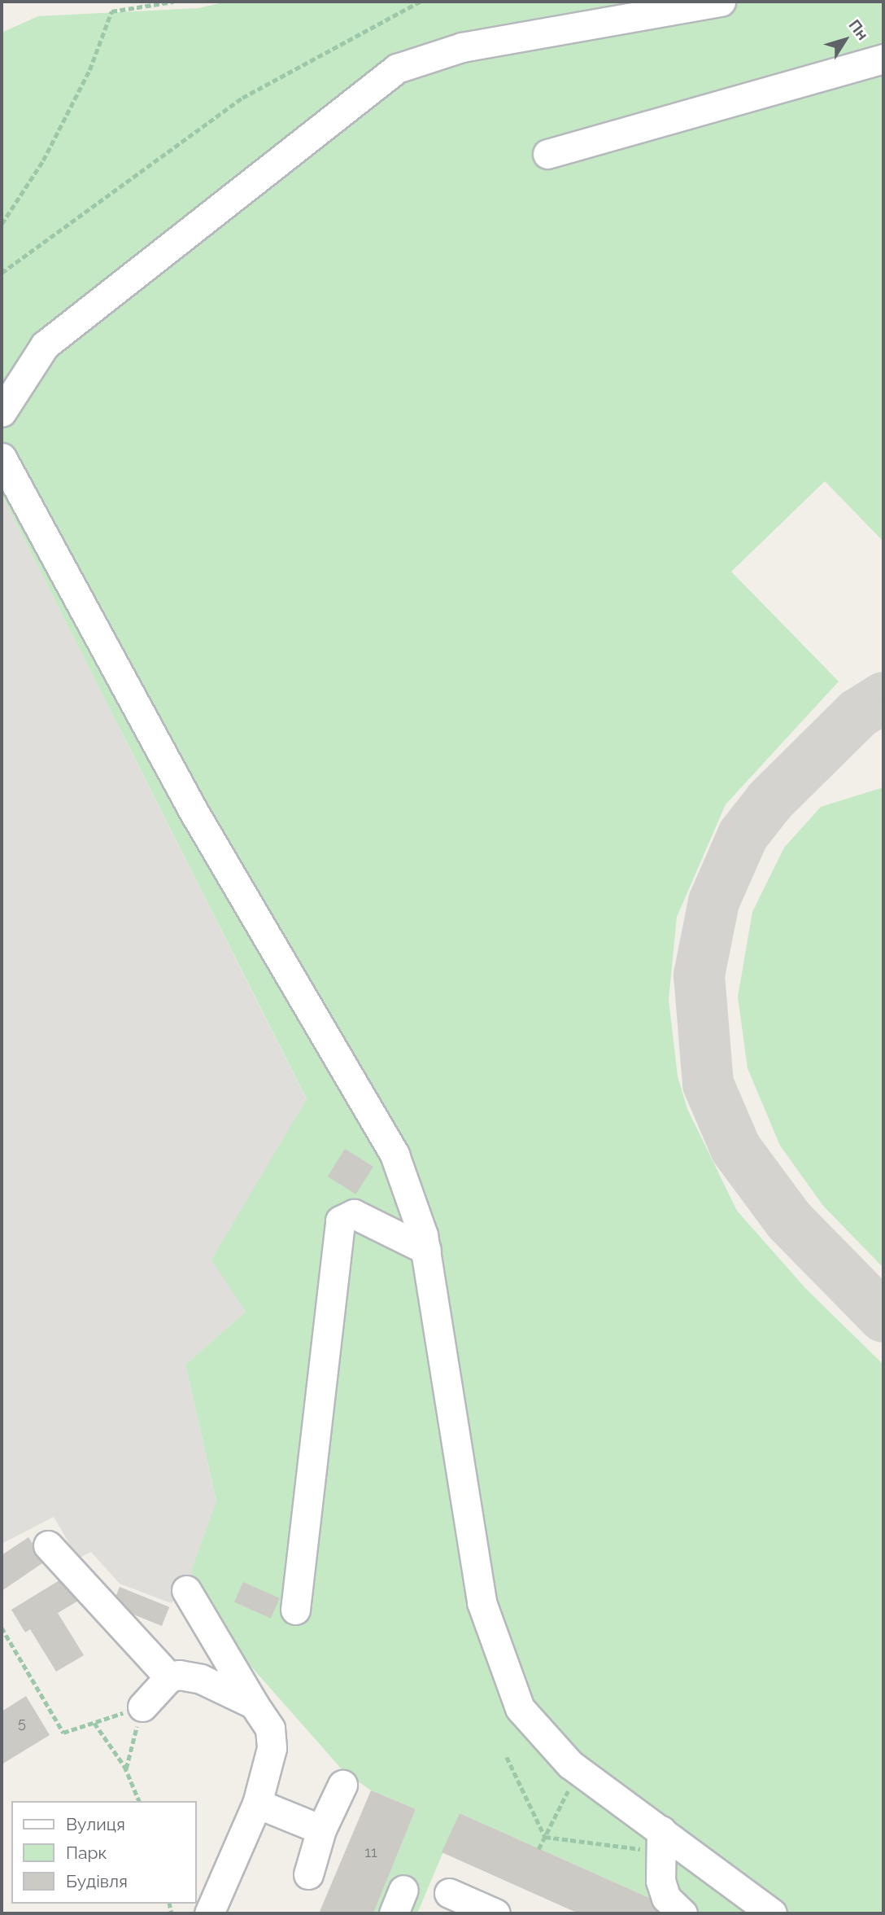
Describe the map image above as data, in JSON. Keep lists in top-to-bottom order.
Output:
{
  "house_numbers": ["5", "11"],
  "legend": ["Вулиця", "Парк", "Будівля"],
  "north": "top right"
}
